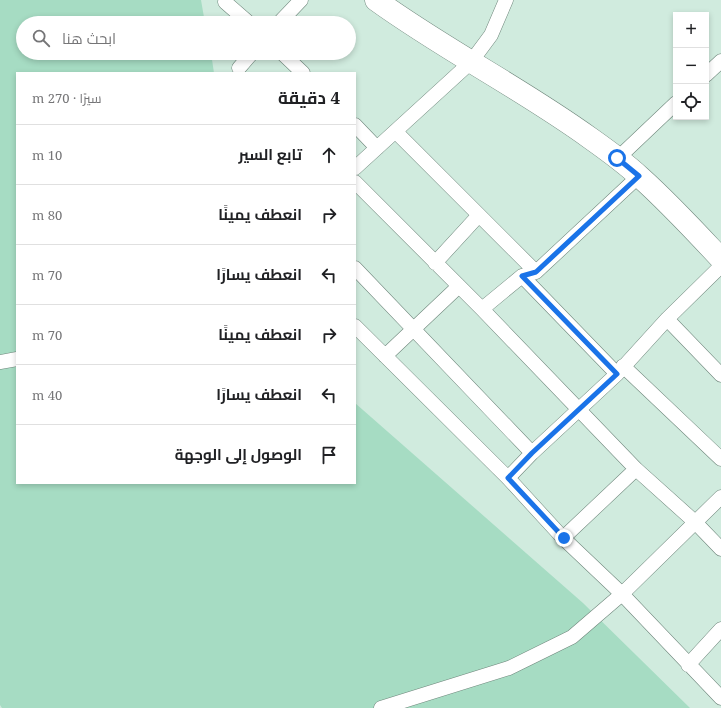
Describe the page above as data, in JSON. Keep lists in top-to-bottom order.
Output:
{
  "page": {
    "map_buttons": ["+", "−"],
    "search": "ابحث هنا",
    "heading": ["4 دقيقة", "سيرًا · 270 m"],
    "list": [
      ["تابع السير", "10 m"],
      ["انعطف يمينًا", "80 m"],
      ["انعطف يسارًا", "70 m"],
      ["انعطف يمينًا", "70 m"],
      ["انعطف يسارًا", "40 m"],
      "الوصول إلى الوجهة"
    ]
  }
}
